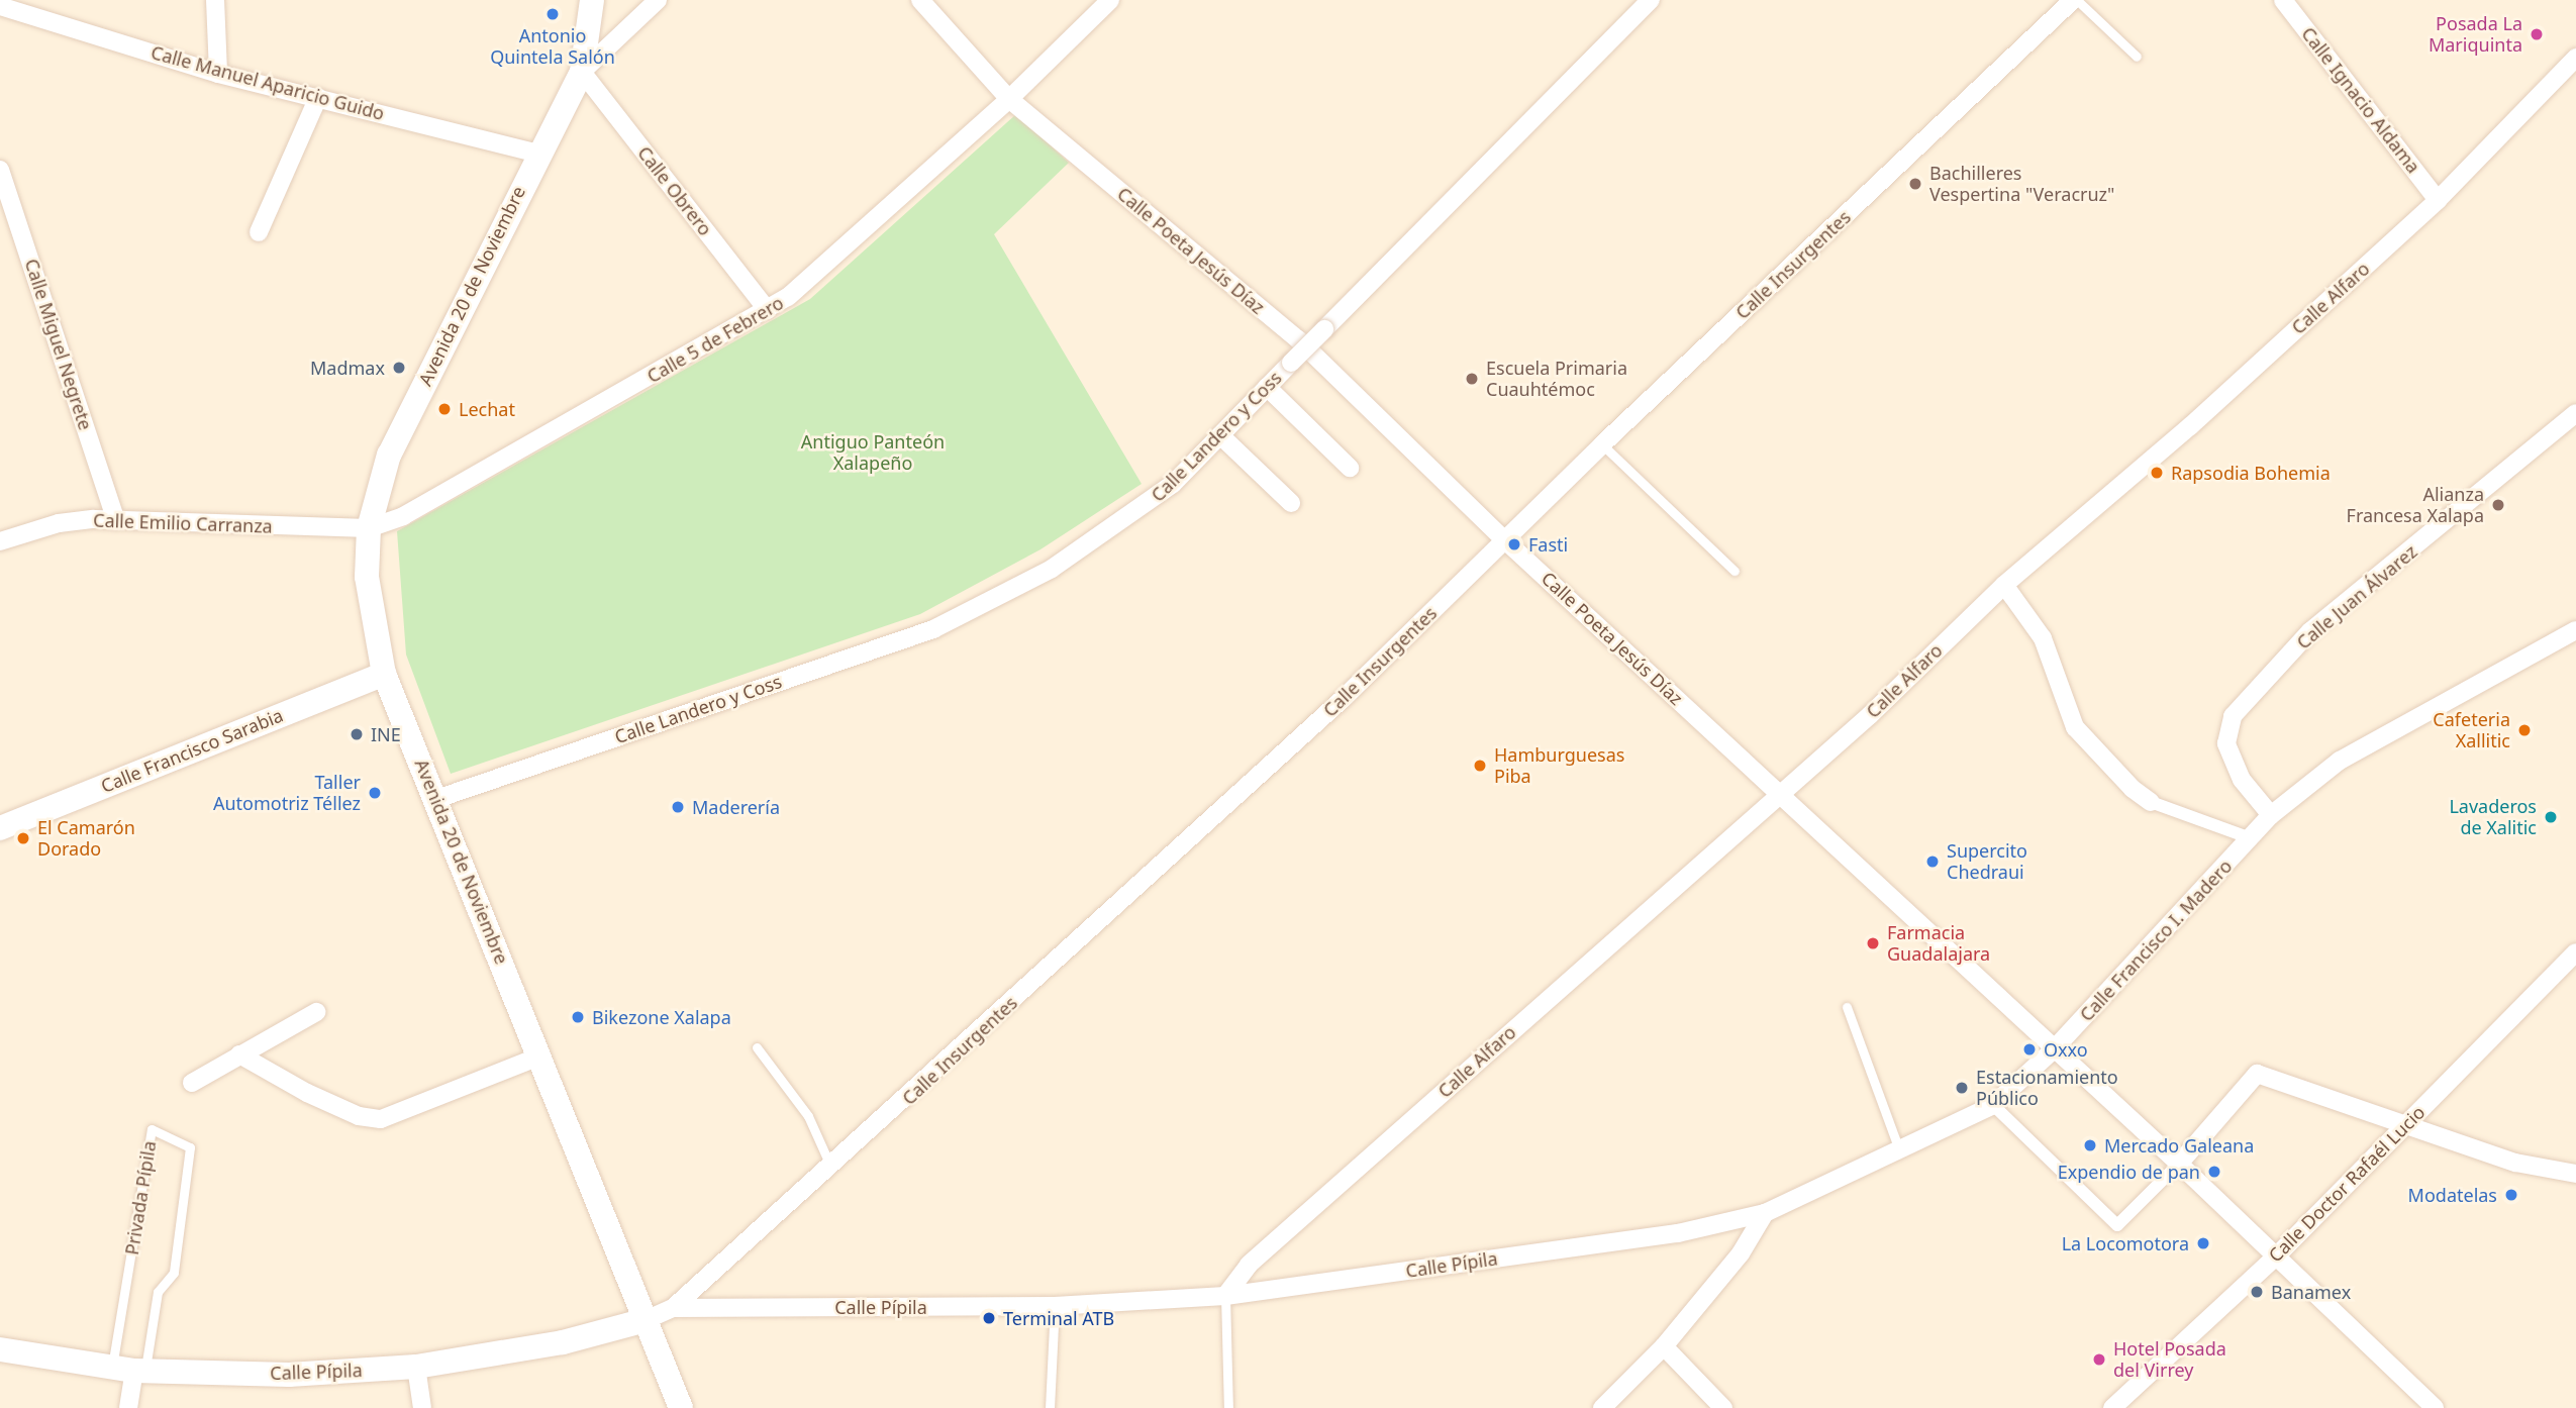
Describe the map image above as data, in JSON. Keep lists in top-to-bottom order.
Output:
{
  "streets": {
    "main road": ["Avenida 20 de Noviembre", "Calle Francisco Sarabia", "Calle Pípila"],
    "street": [
      "Calle Manuel Aparicio Guido",
      "Calle Ignacio Aldama",
      "Calle Obrero",
      "Calle Poeta Jesús Díaz",
      "Calle Insurgentes",
      "Calle Alfaro",
      "Calle 5 de Febrero",
      "Calle Miguel Negrete",
      "Calle Landero y Coss",
      "Calle Emilio Carranza",
      "Calle Juan Álvarez",
      "Calle Francisco I. Madero",
      "Calle Doctor Rafaél Lucio"
    ],
    "lane": ["Privada Pípila"]
  },
  "crossings": [
    ["Calle Manuel Aparicio Guido", "Avenida 20 de Noviembre"],
    ["Calle Ignacio Aldama", "Calle Alfaro"],
    ["Calle Obrero", "Avenida 20 de Noviembre"],
    ["Calle Obrero", "Calle 5 de Febrero"],
    ["Calle Poeta Jesús Díaz", "Calle Insurgentes"],
    ["Calle Poeta Jesús Díaz", "Calle Alfaro"],
    ["Calle Poeta Jesús Díaz", "Calle 5 de Febrero"],
    ["Calle Poeta Jesús Díaz", "Calle Francisco I. Madero"],
    ["Calle Poeta Jesús Díaz", "Calle Doctor Rafaél Lucio"],
    ["Calle Insurgentes", "Calle Pípila"],
    ["Avenida 20 de Noviembre", "Calle 5 de Febrero"],
    ["Avenida 20 de Noviembre", "Calle Landero y Coss"],
    ["Avenida 20 de Noviembre", "Calle Emilio Carranza"],
    ["Avenida 20 de Noviembre", "Calle Francisco Sarabia"],
    ["Avenida 20 de Noviembre", "Calle Pípila"],
    ["Calle Alfaro", "Calle Pípila"],
    ["Calle 5 de Febrero", "Calle Emilio Carranza"],
    ["Calle Miguel Negrete", "Calle Emilio Carranza"],
    ["Calle Juan Álvarez", "Calle Francisco I. Madero"],
    ["Calle Francisco I. Madero", "Calle Pípila"],
    ["Privada Pípila", "Calle Pípila"]
  ],
  "parks": ["Antiguo Panteón Xalapeño"],
  "places": [
    "Antonio Quintela Salón",
    "Posada La Mariquinta",
    "Bachilleres Vespertina \"Veracruz\"",
    "Madmax",
    "Escuela Primaria Cuauhtémoc",
    "Lechat",
    "Rapsodia Bohemia",
    "Alianza Francesa Xalapa",
    "Fasti",
    "Cafeteria Xallitic",
    "INE",
    "Hamburguesas Piba",
    "Taller Automotriz Téllez",
    "Maderería",
    "Lavaderos de Xalitic",
    "El Camarón Dorado",
    "Supercito Chedraui",
    "Farmacia Guadalajara",
    "Bikezone Xalapa",
    "Oxxo",
    "Estacionamiento Público",
    "Mercado Galeana",
    "Expendio de pan",
    "Modatelas",
    "La Locomotora",
    "Banamex",
    "Terminal ATB",
    "Hotel Posada del Virrey"
  ]
}
